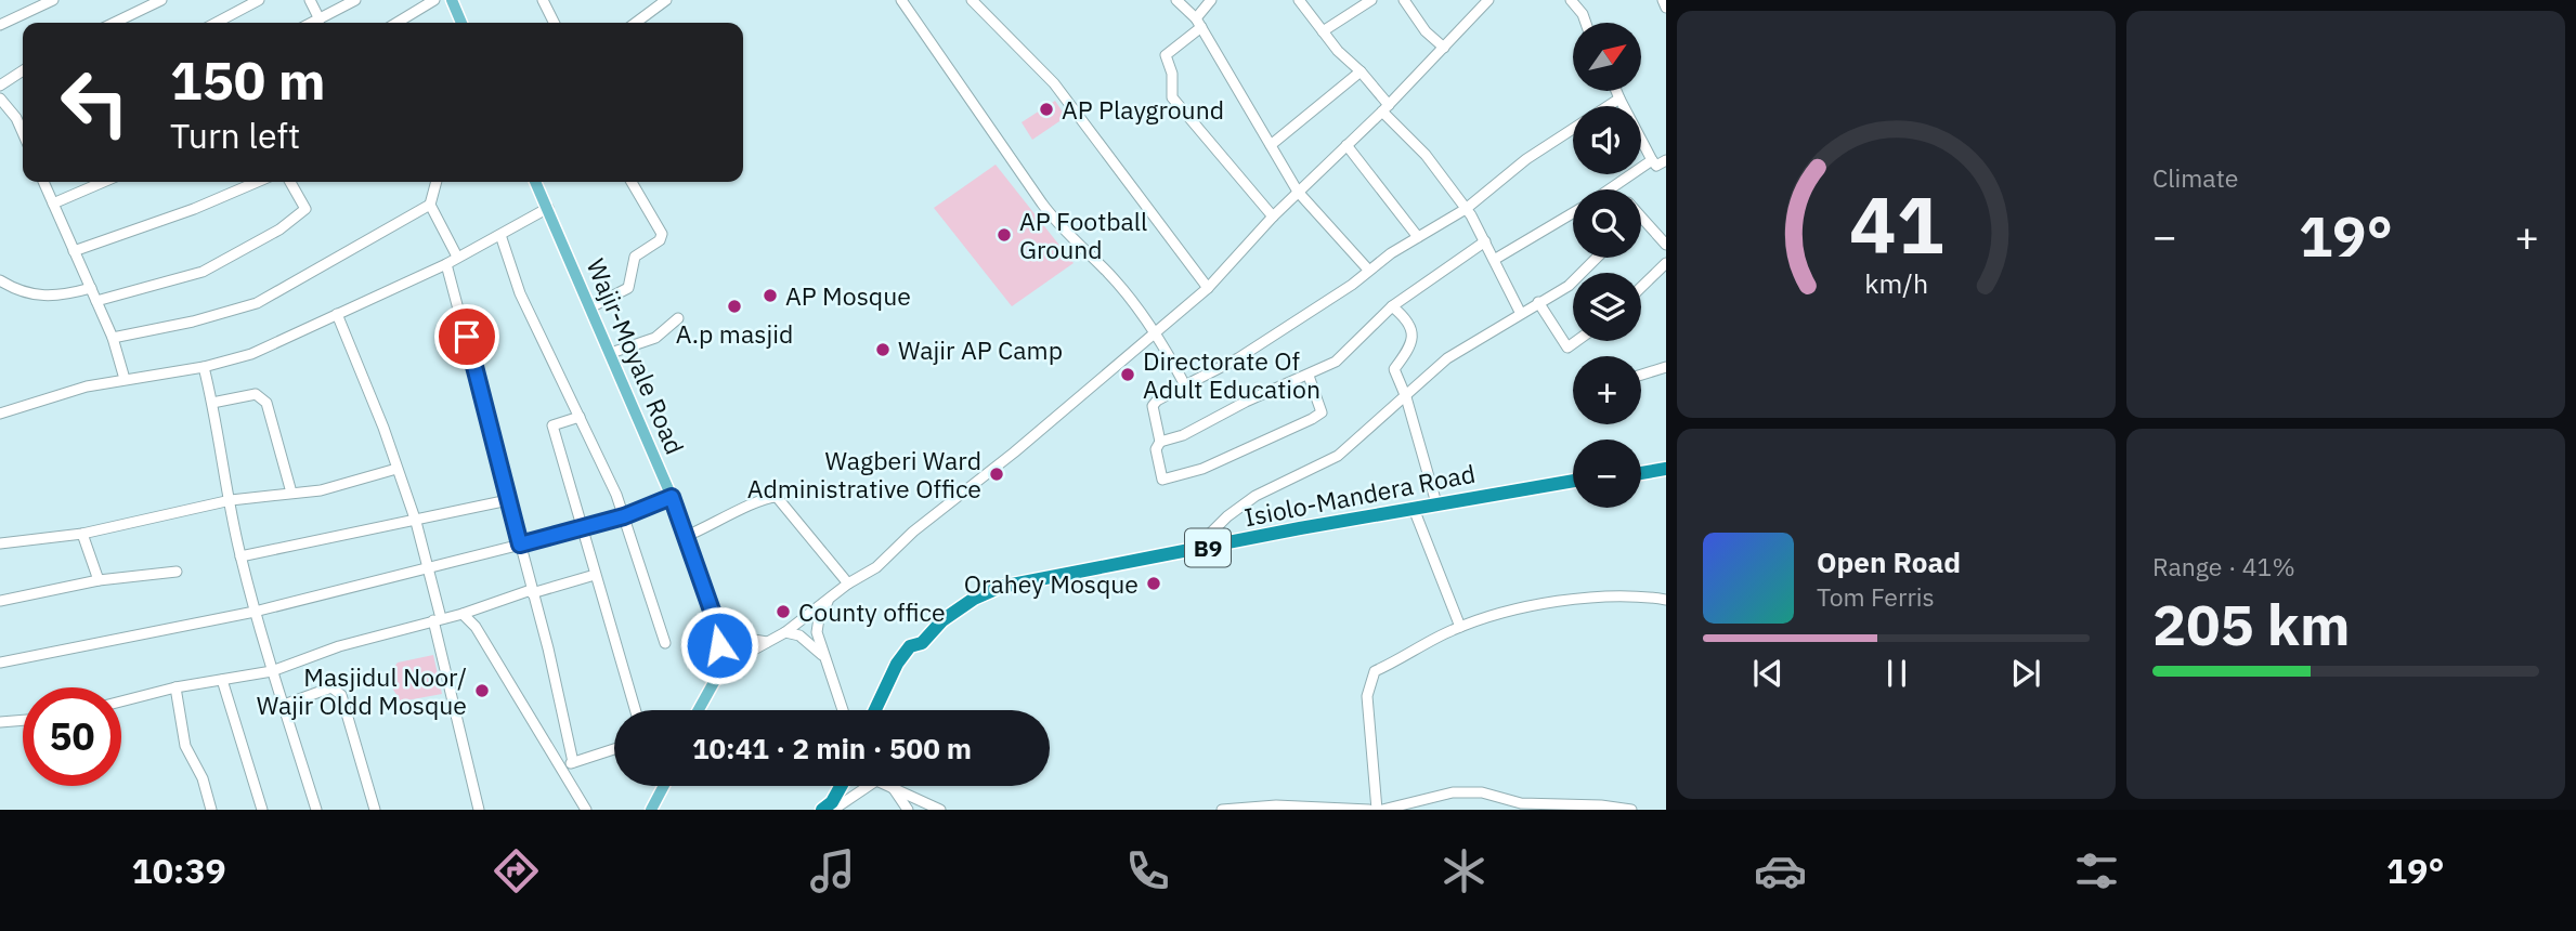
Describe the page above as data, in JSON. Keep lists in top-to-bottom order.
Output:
{
  "streets": {
    "highway": ["Isiolo-Mandera Road", "B9"],
    "main road": ["Wajir-Moyale Road"]
  },
  "places": [
    "AP Playground",
    "AP Football Ground",
    "AP Mosque",
    "A.p masjid",
    "Wajir AP Camp",
    "Directorate Of Adult Education",
    "Wagberi Ward Administrative Office",
    "Orahey Mosque",
    "County office",
    "Masjidul Noor/ Wajir Oldd Mosque"
  ],
  "north": "top right",
  "page": {
    "tile": [
      "Climate",
      ["Range · 41%", "205 km"]
    ],
    "map_buttons": ["+", "−"],
    "turn": ["150 m", "Turn left"],
    "heat": ["−", "19°", "+"],
    "song": ["Open Road", "Tom Ferris"],
    "limit": "50",
    "trip": "10:41 · 2 min · 500 m",
    "tabs": ["10:39", "19°"],
    "gauge": ["41", "km/h"]
  }
}
